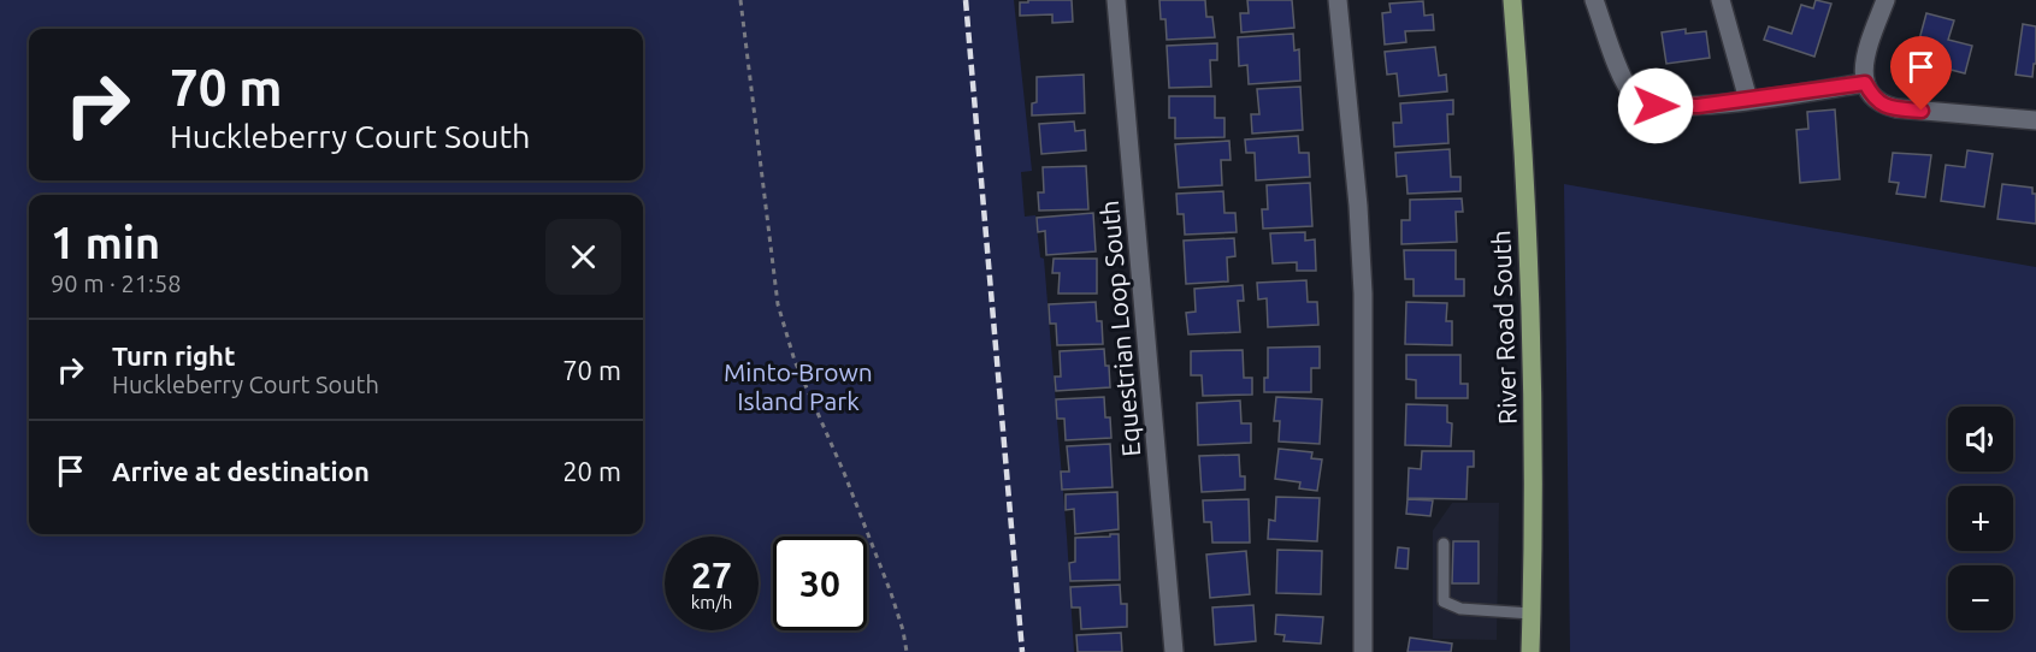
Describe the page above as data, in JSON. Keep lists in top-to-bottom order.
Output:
{
  "streets": {
    "main road": ["River Road South"],
    "street": ["Equestrian Loop South"]
  },
  "parks": ["Minto-Brown Island Park"],
  "page": {
    "turn": ["70 m", "Huckleberry Court South"],
    "heading": ["1 min", "90 m · 21:58"],
    "list": [
      {
        "name": "Turn right",
        "note": "Huckleberry Court South",
        "value": "70 m"
      },
      {
        "name": "Arrive at destination",
        "value": "20 m"
      }
    ],
    "map_buttons": ["+", "−"],
    "speed": "27 km/h",
    "limit": "30"
  }
}
